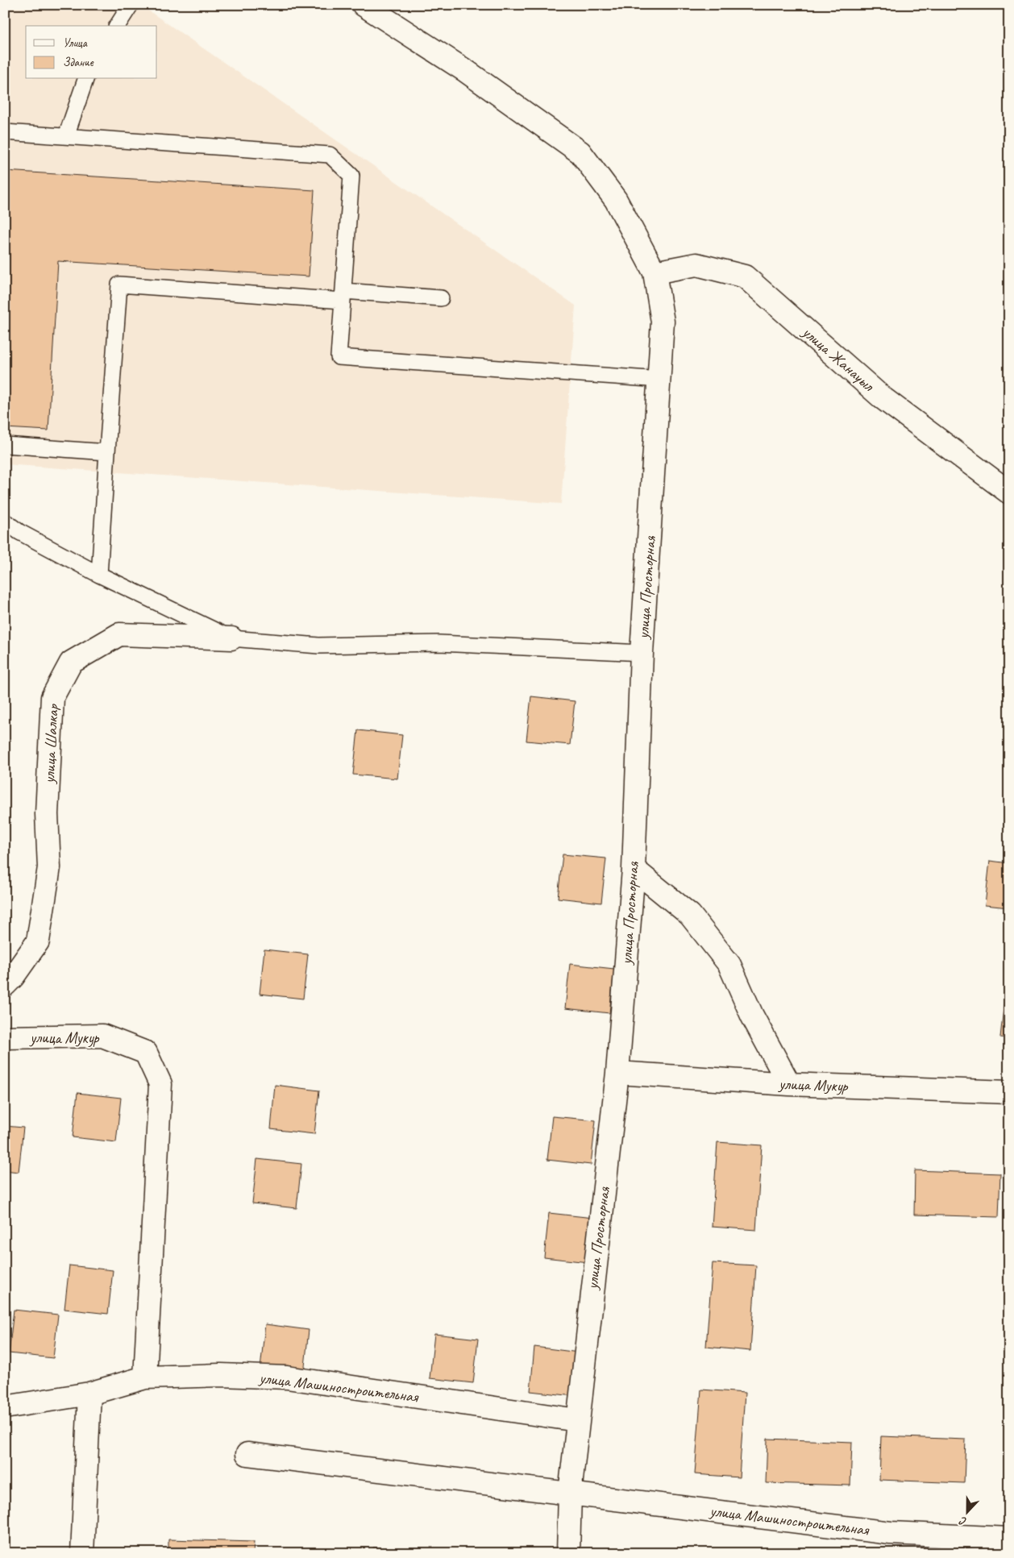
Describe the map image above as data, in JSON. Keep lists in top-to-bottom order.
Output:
{
  "streets": {
    "street": [
      "улица Жанауыл",
      "улица Просторная",
      "улица Шалкар",
      "улица Мукур",
      "улица Машиностроительная"
    ]
  },
  "crossings": [
    ["улица Жанауыл", "улица Просторная"],
    ["улица Просторная", "улица Мукур"],
    ["улица Просторная", "улица Машиностроительная"],
    ["улица Мукур", "улица Машиностроительная"]
  ],
  "legend": ["Улица", "Здание"],
  "north": "bottom"
}
